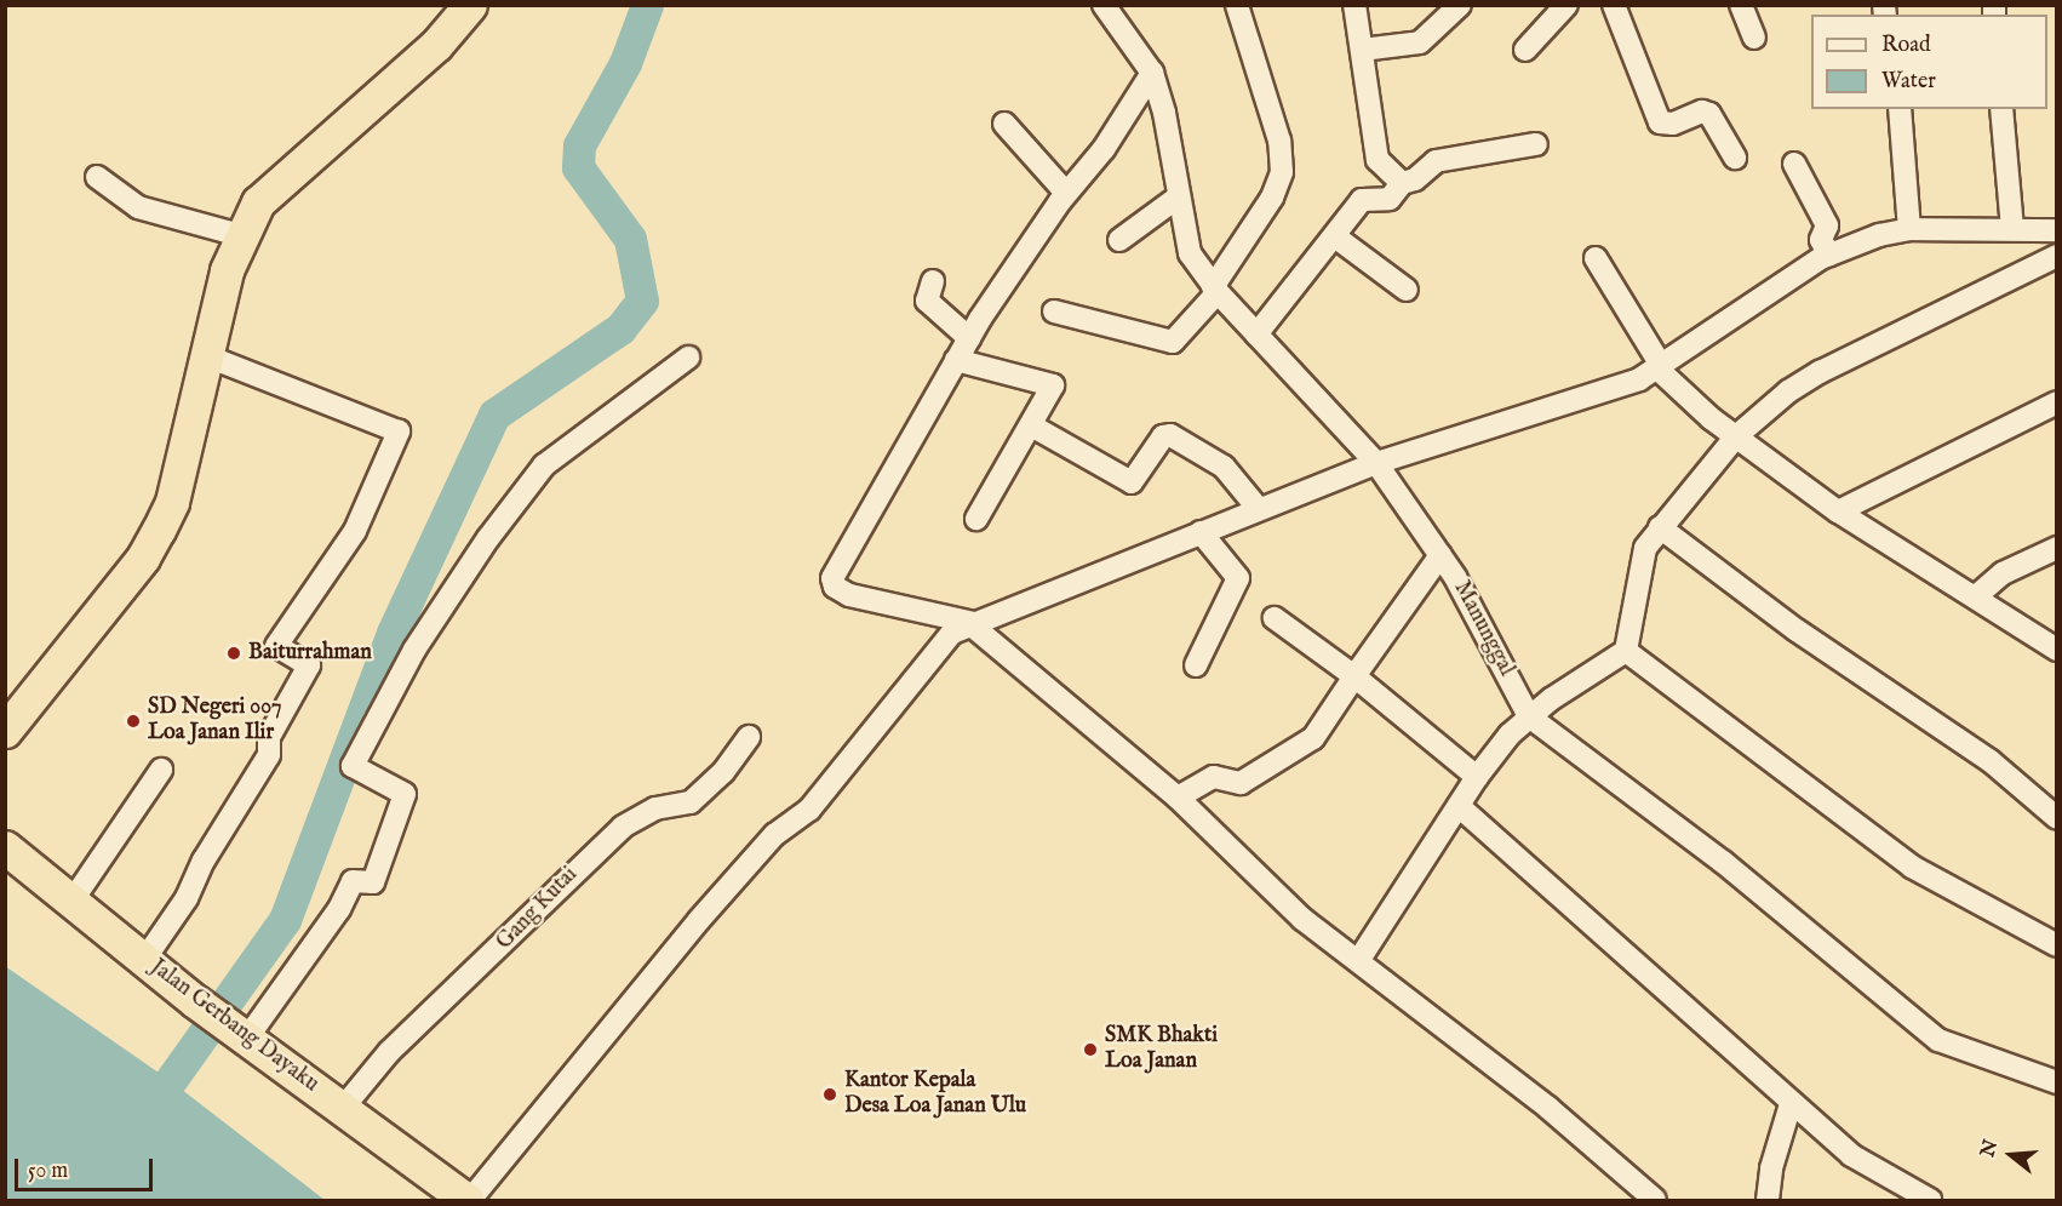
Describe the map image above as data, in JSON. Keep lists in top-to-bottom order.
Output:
{
  "streets": {
    "highway": ["Jalan Gerbang Dayaku"],
    "street": ["Manunggal", "Gang Kutai"]
  },
  "crossings": [
    ["Gang Kutai", "Jalan Gerbang Dayaku"]
  ],
  "places": [
    "Baiturrahman",
    "SD Negeri 007 Loa Janan Ilir",
    "SMK Bhakti Loa Janan",
    "Kantor Kepala Desa Loa Janan Ulu"
  ],
  "legend": ["Road", "Water"],
  "scale_bar": "50 m",
  "north": "left"
}
